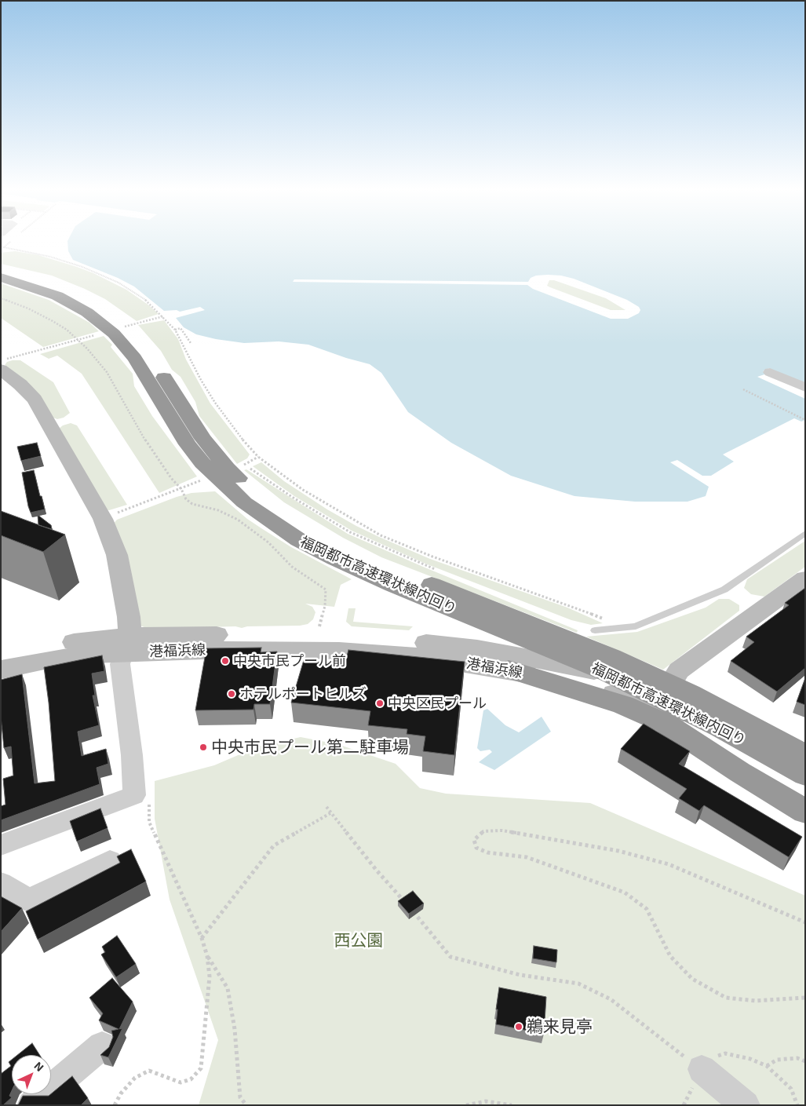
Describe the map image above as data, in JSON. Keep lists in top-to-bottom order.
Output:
{
  "streets": {
    "highway": ["福岡都市高速環状線内回り"],
    "street": ["港福浜線"]
  },
  "crossings": [
    ["福岡都市高速環状線内回り", "港福浜線"]
  ],
  "parks": ["西公園"],
  "places": [
    "中央市民プール前",
    "ホテルポートヒルズ",
    "中央区民プール",
    "中央市民プール第二駐車場",
    "鵜来見亭"
  ],
  "north": "top right"
}
